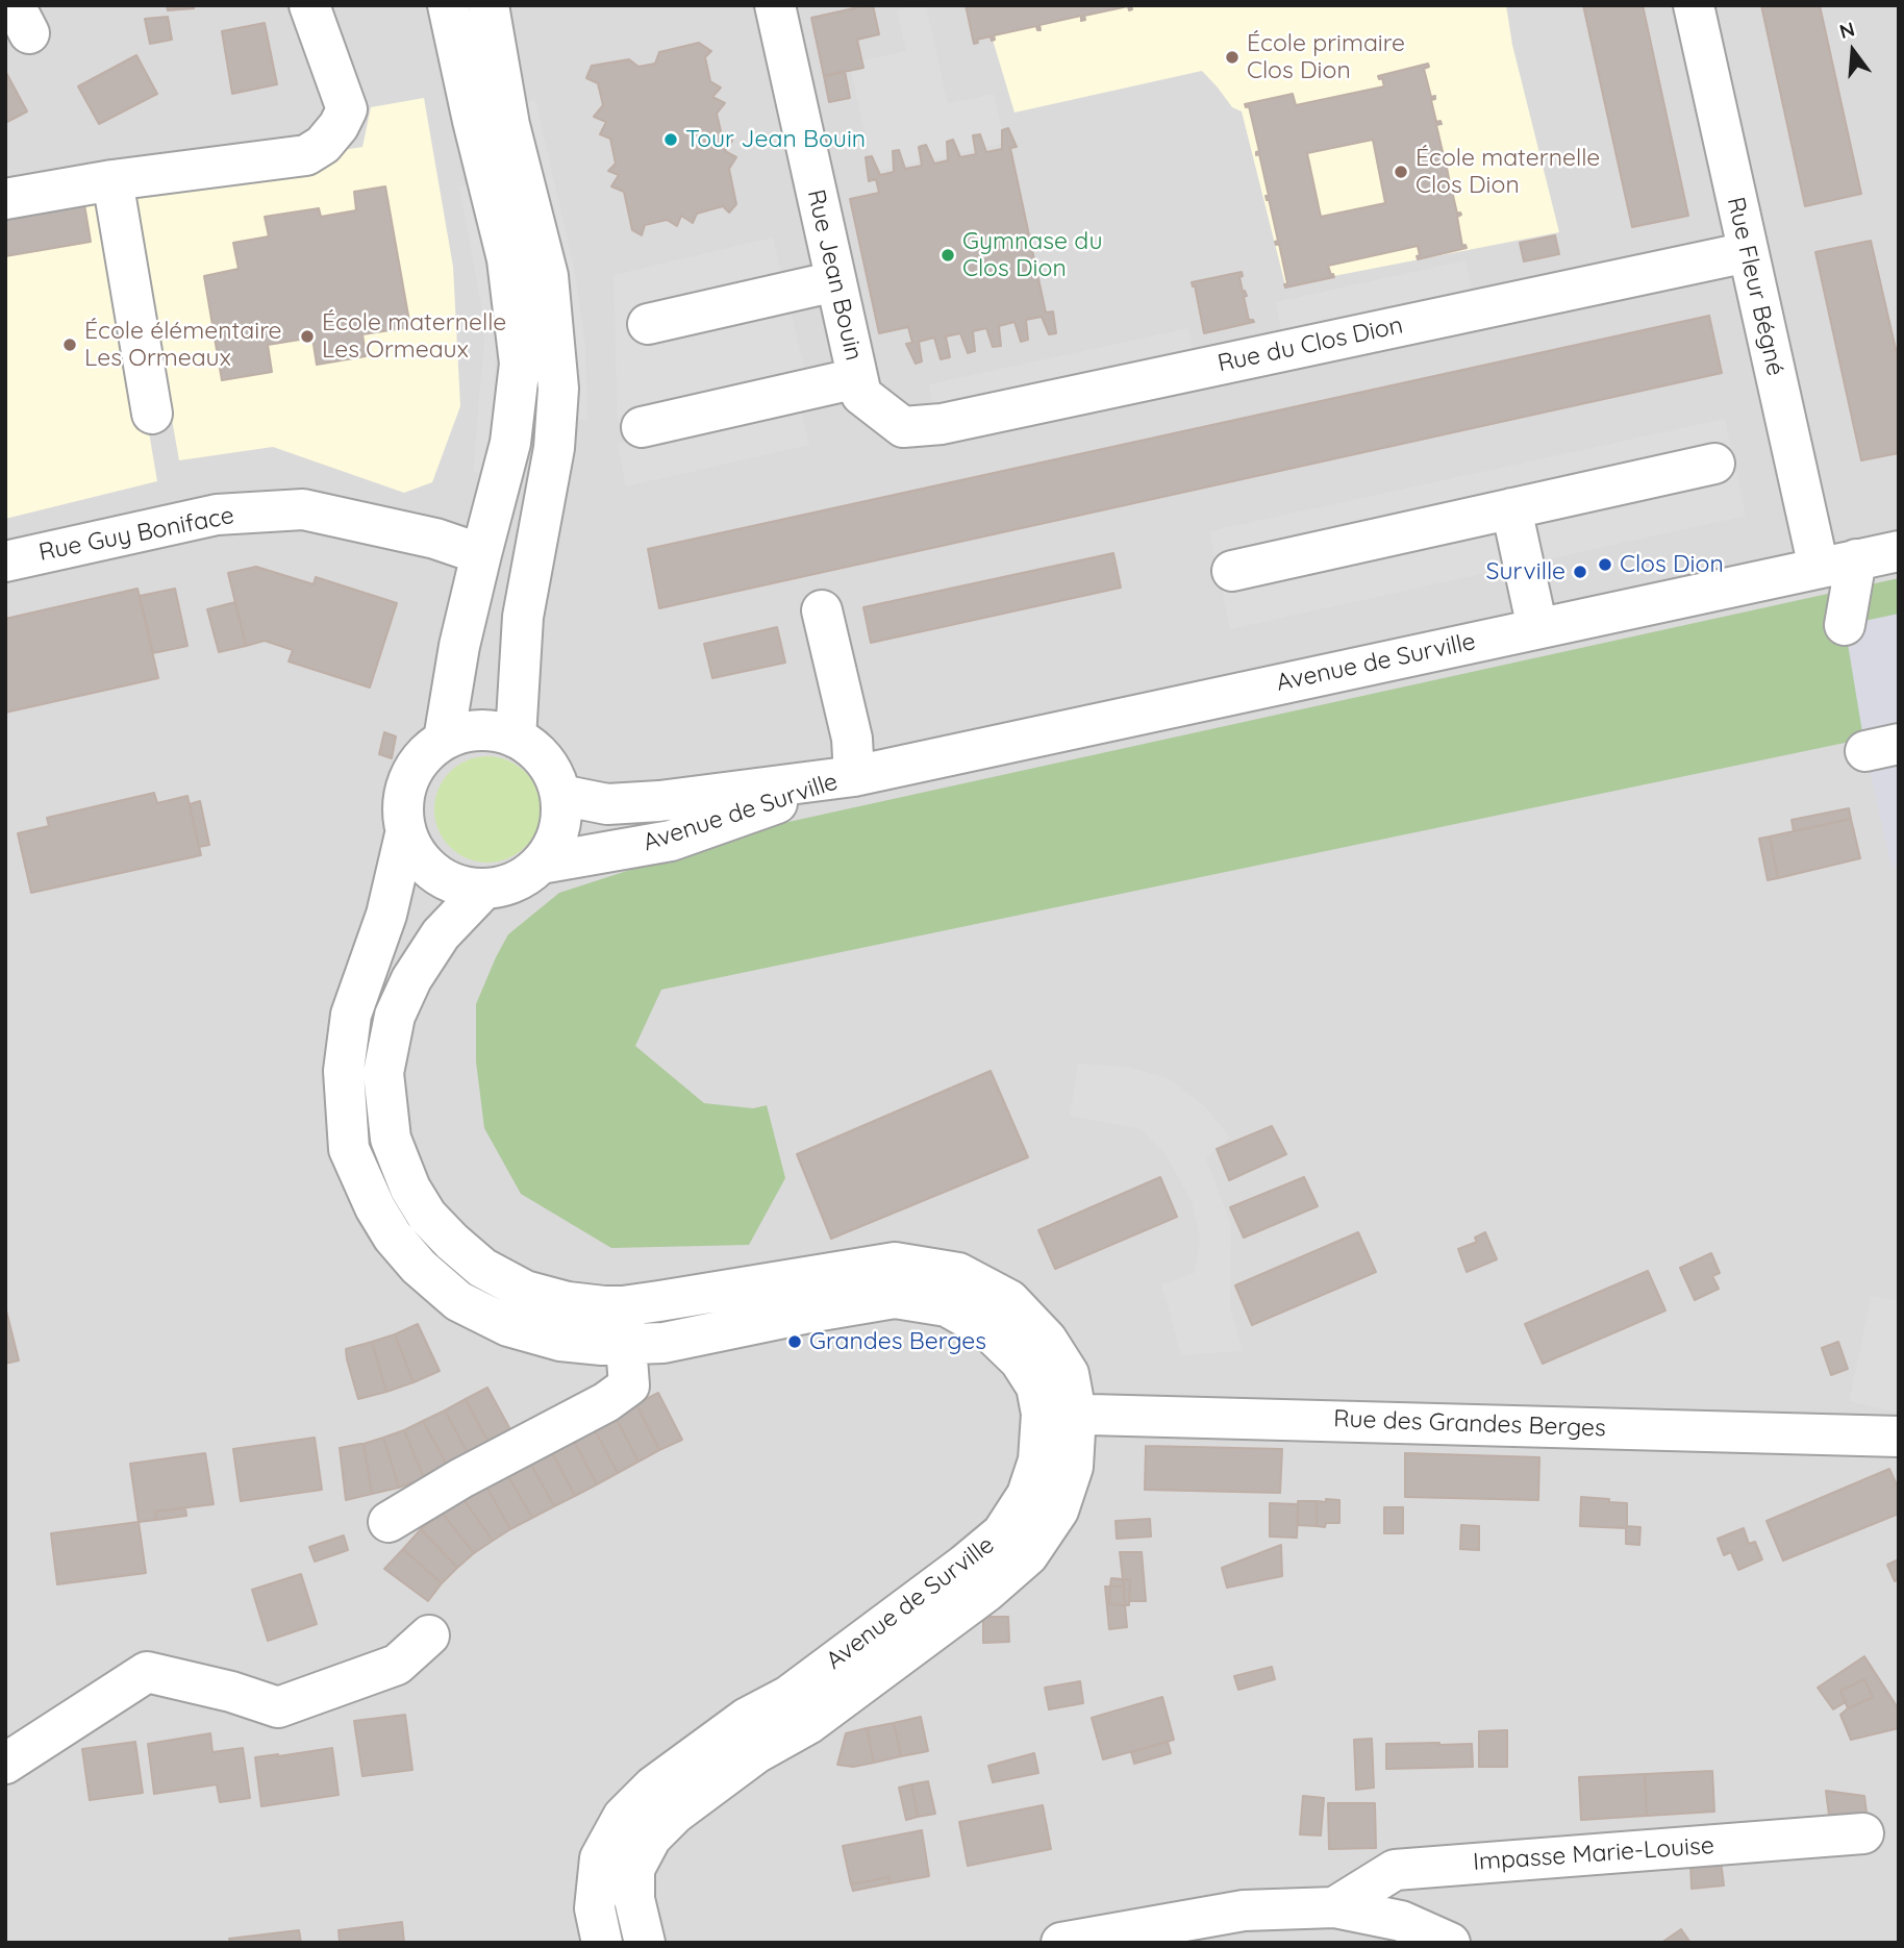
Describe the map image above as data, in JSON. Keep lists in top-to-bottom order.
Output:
{
  "streets": {
    "street": [
      "Rue Jean Bouin",
      "Rue Fleur Bégné",
      "Rue du Clos Dion",
      "Rue Guy Boniface",
      "Avenue de Surville",
      "Rue des Grandes Berges",
      "Impasse Marie-Louise"
    ]
  },
  "crossings": [
    ["Rue Jean Bouin", "Rue du Clos Dion"],
    ["Rue Fleur Bégné", "Rue du Clos Dion"],
    ["Rue Fleur Bégné", "Avenue de Surville"],
    ["Avenue de Surville", "Rue des Grandes Berges"]
  ],
  "places": [
    "École primaire Clos Dion",
    "Tour Jean Bouin",
    "École maternelle Clos Dion",
    "Gymnase du Clos Dion",
    "École maternelle Les Ormeaux",
    "École élémentaire Les Ormeaux",
    "Clos Dion",
    "Surville",
    "Grandes Berges"
  ],
  "north": "top"
}
